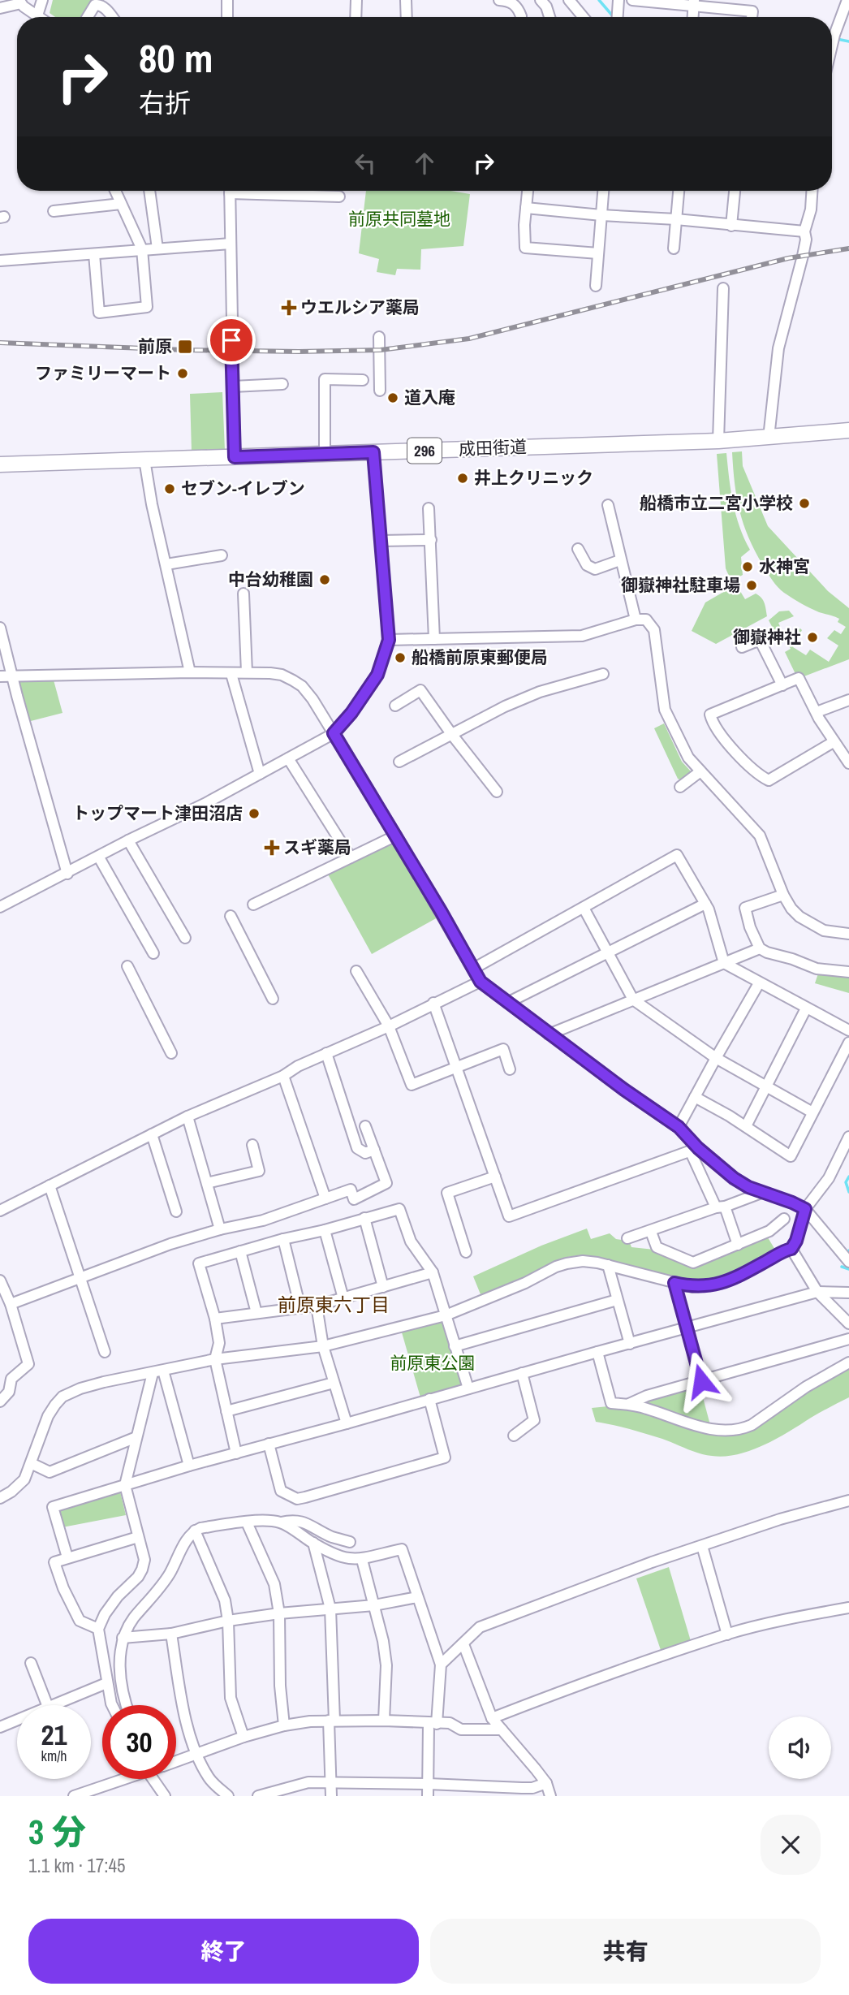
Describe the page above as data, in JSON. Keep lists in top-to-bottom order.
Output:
{
  "streets": {
    "highway": ["成田街道", "296"]
  },
  "districts": ["前原東六丁目"],
  "parks": ["前原共同墓地", "前原東公園"],
  "places": {
    "health": ["ウエルシア薬局", "スギ薬局"],
    "transit": ["前原"],
    "other": [
      "ファミリーマート",
      "道入庵",
      "井上クリニック",
      "セブン-イレブン",
      "船橋市立二宮小学校",
      "水神宮",
      "中台幼稚園",
      "御嶽神社駐車場",
      "御嶽神社",
      "船橋前原東郵便局",
      "トップマート津田沼店"
    ]
  },
  "page": {
    "turn": ["80 m", "右折"],
    "speed": "21 km/h",
    "limit": "30",
    "heading": ["3 分", "1.1 km · 17:45"],
    "buttons": ["終了", "共有"]
  }
}
